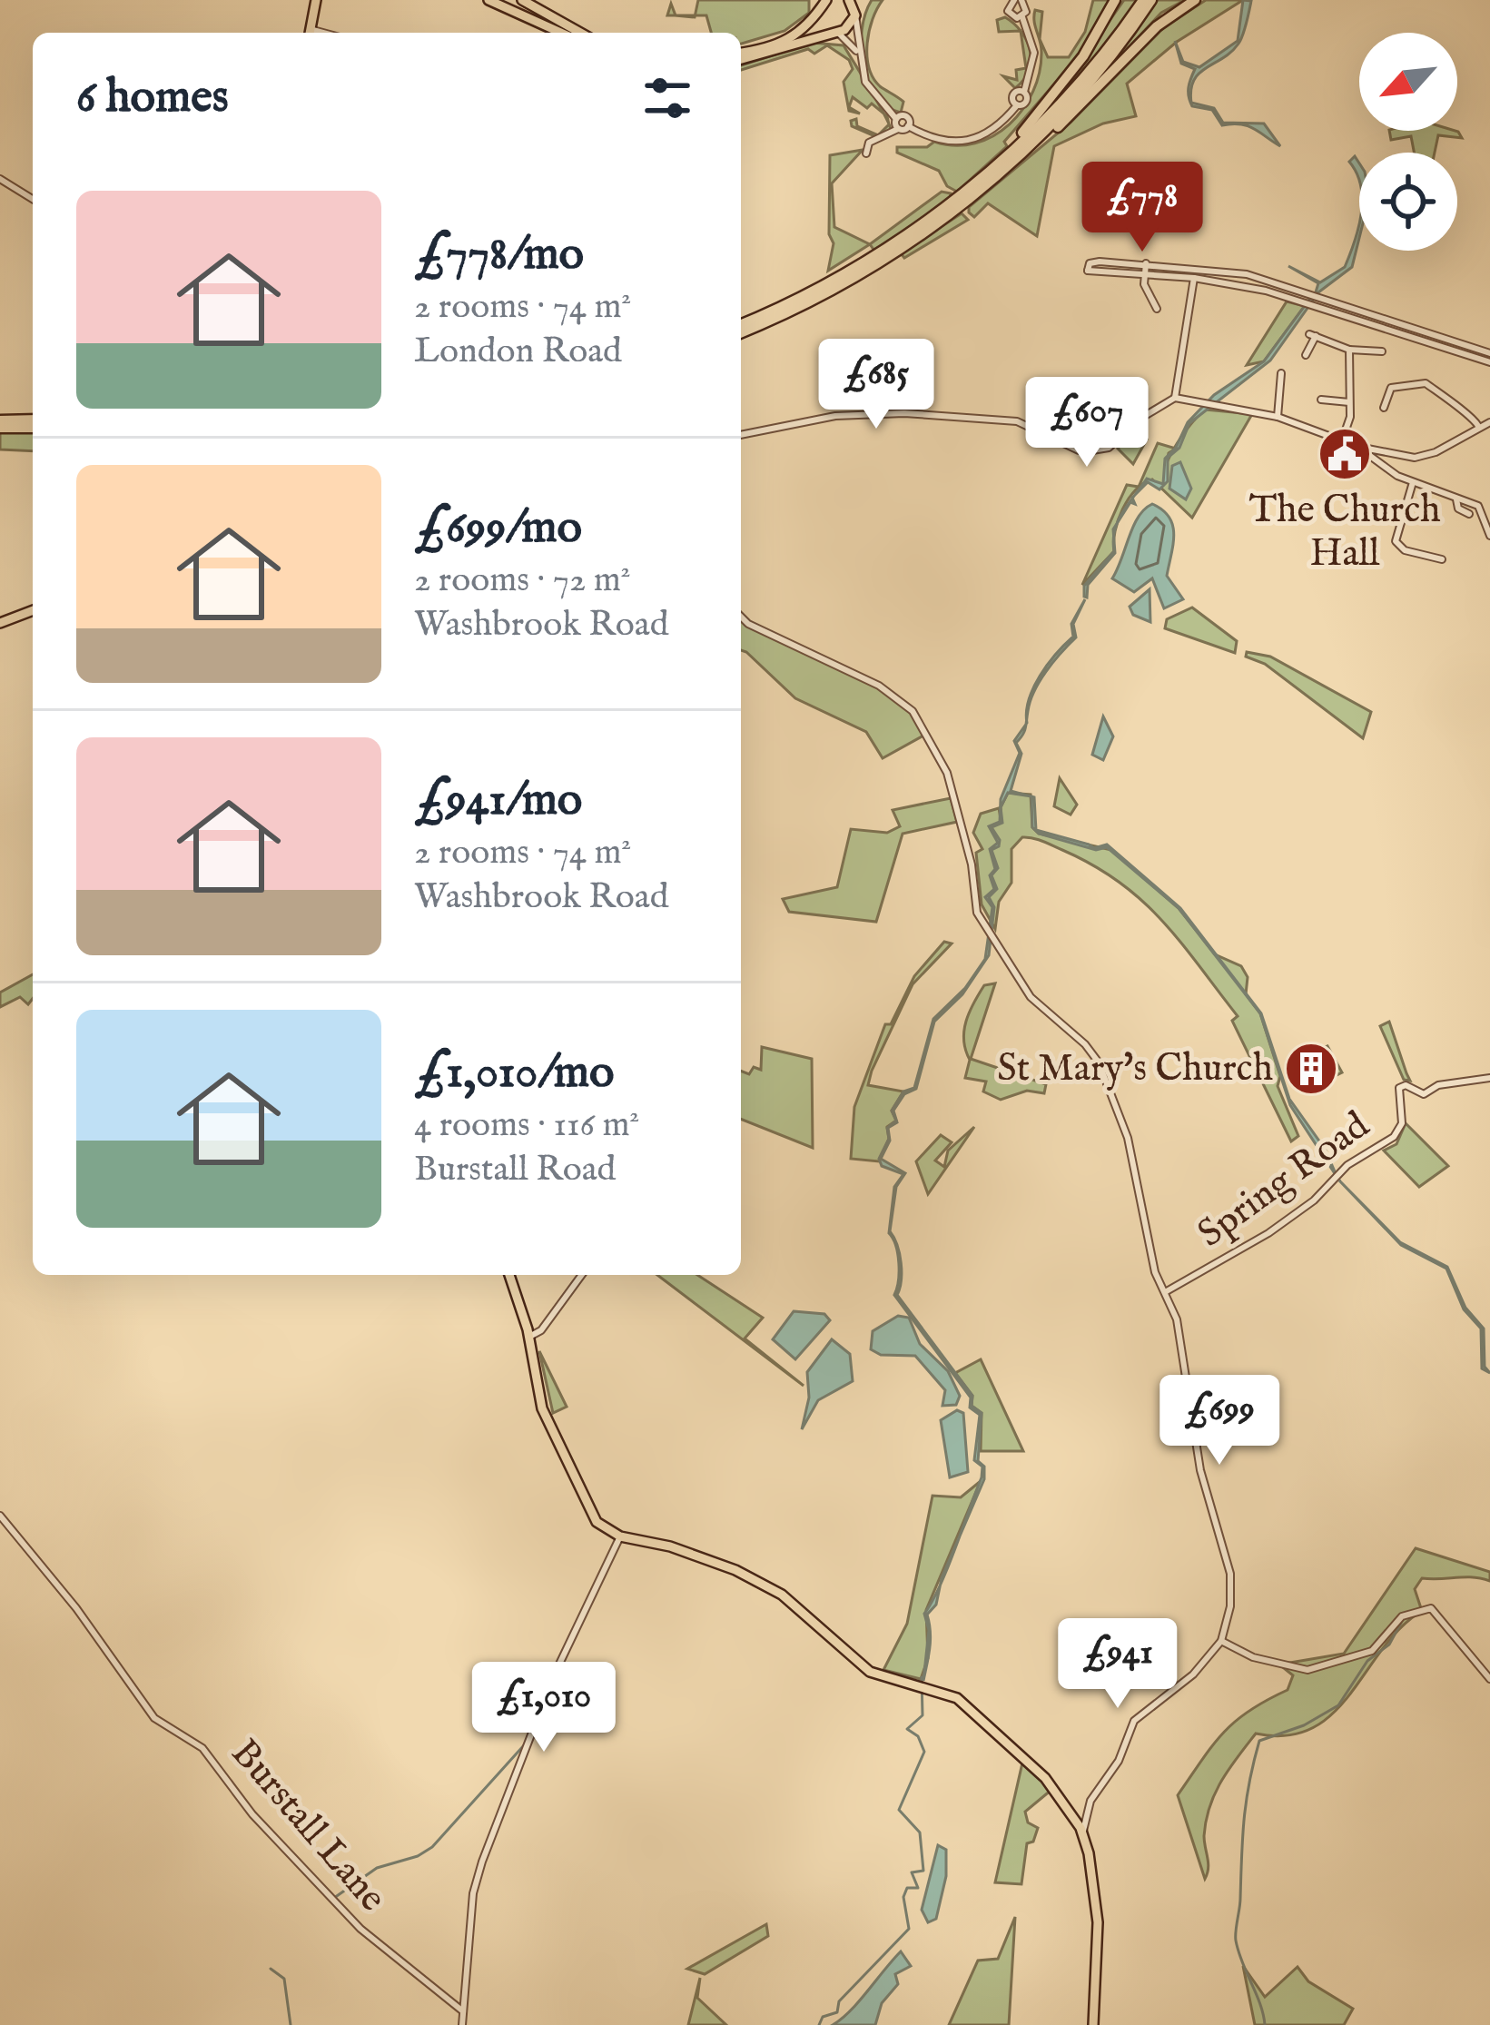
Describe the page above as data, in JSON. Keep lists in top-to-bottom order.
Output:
{
  "streets": {
    "street": ["Spring Road", "Burstall Lane"]
  },
  "places": {
    "public building": ["The Church Hall"],
    "building": ["St Mary's Church"]
  },
  "north": "bottom left",
  "page": {
    "heading": "6 homes",
    "price": [
      "£778",
      "£685",
      "£607",
      "£699",
      "£941",
      "£1,010"
    ],
    "list": [
      {
        "name": "£778/mo",
        "note": "2 rooms · 74 m² · London Road"
      },
      {
        "name": "£699/mo",
        "note": "2 rooms · 72 m² · Washbrook Road"
      },
      {
        "name": "£941/mo",
        "note": "2 rooms · 74 m² · Washbrook Road"
      },
      {
        "name": "£1,010/mo",
        "note": "4 rooms · 116 m² · Burstall Road"
      }
    ]
  }
}
